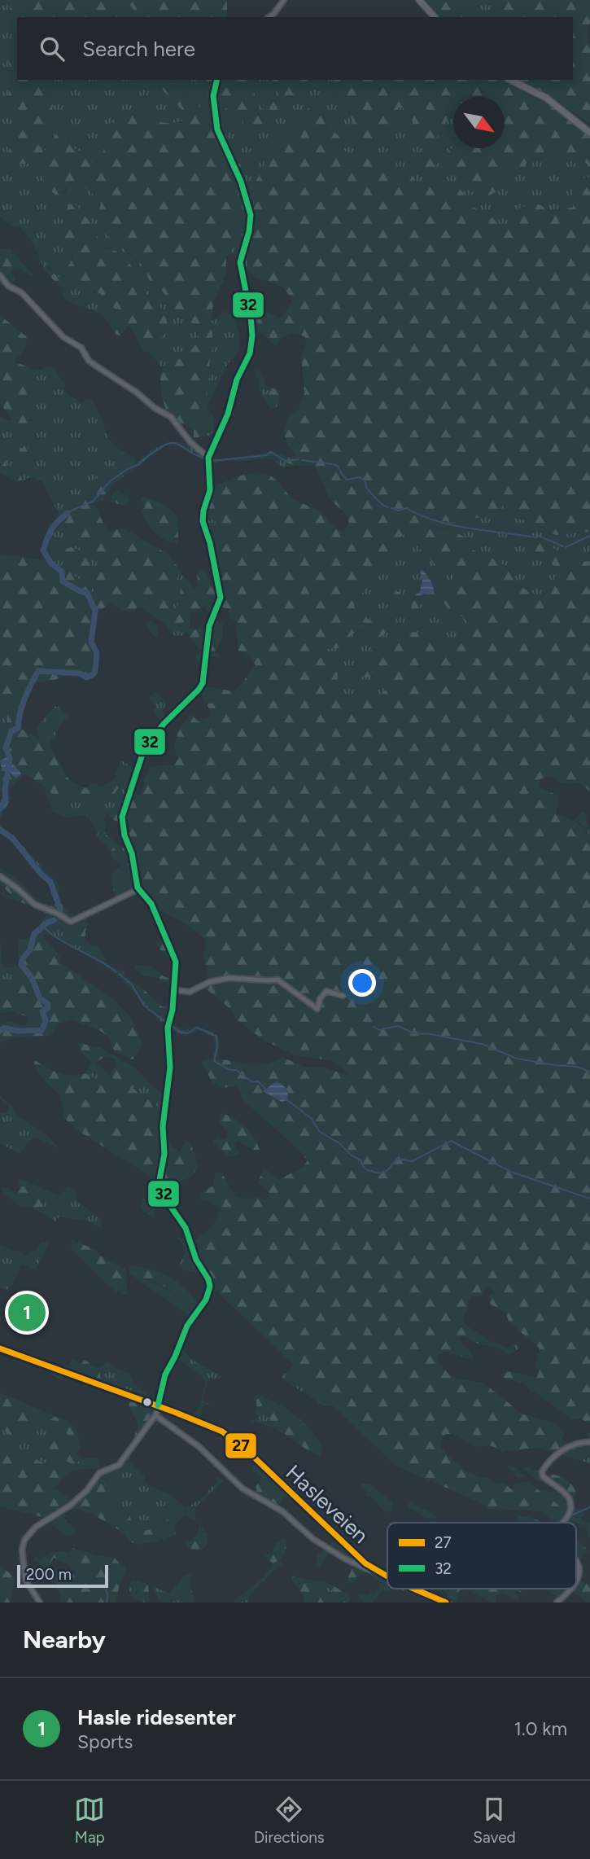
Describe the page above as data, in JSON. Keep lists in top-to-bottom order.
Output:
{
  "streets": {
    "main road": ["Hasleveien"]
  },
  "lines": ["transit line 32", "transit line 27"],
  "legend": ["27", "32"],
  "scale_bar": "200 m",
  "north": "bottom right",
  "page": {
    "search": "Search here",
    "pins": "1",
    "scale": "200 m",
    "heading": "Nearby",
    "list": [
      {
        "mark": "1",
        "name": "Hasle ridesenter",
        "note": "Sports",
        "value": "1.0 km"
      }
    ],
    "nav": ["Map", "Directions", "Saved"]
  }
}
